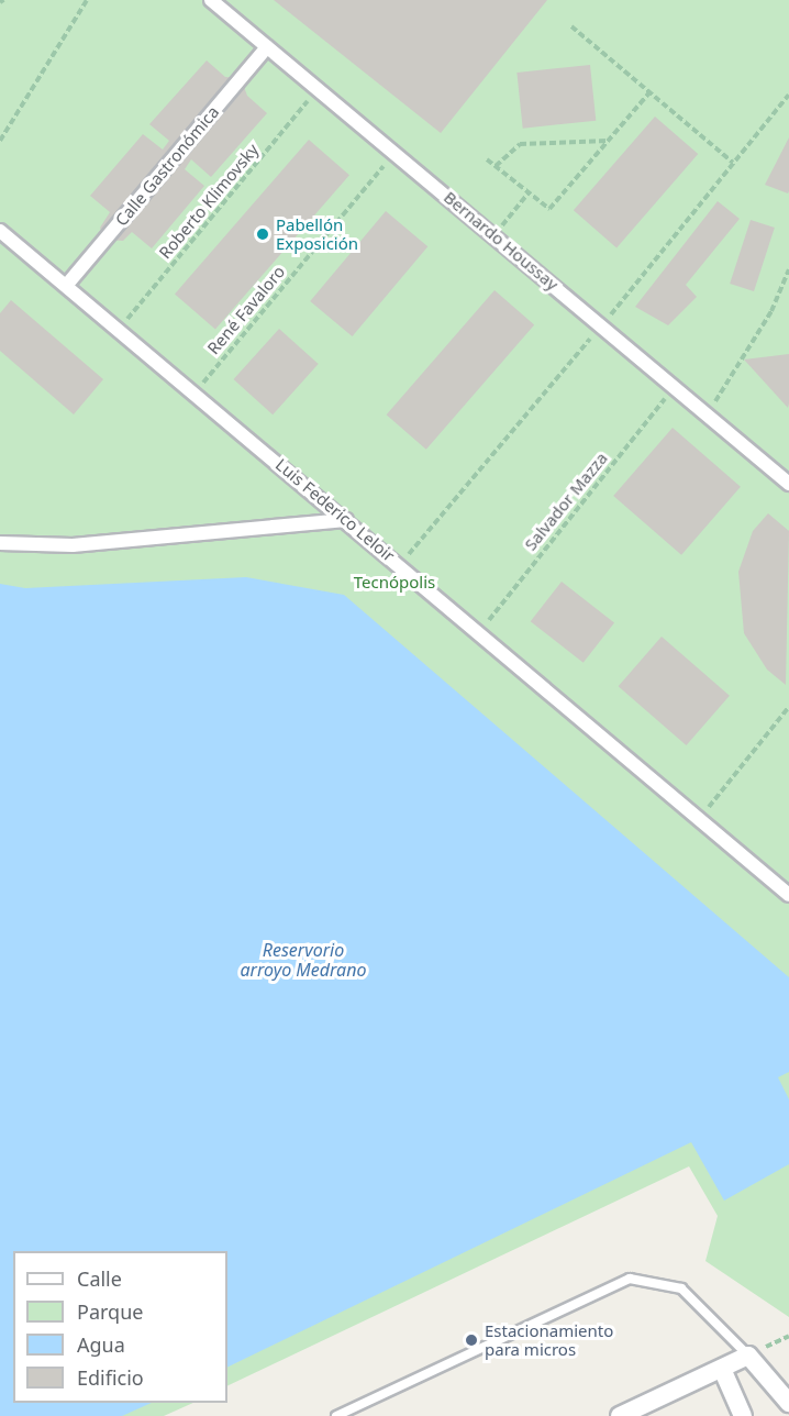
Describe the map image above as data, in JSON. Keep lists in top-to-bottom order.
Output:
{
  "streets": {
    "street": ["Calle Gastronómica", "Bernardo Houssay", "Luis Federico Leloir"],
    "path": ["Roberto Klimovsky", "René Favaloro", "Salvador Mazza"]
  },
  "crossings": [
    ["Calle Gastronómica", "Bernardo Houssay"],
    ["Calle Gastronómica", "Luis Federico Leloir"],
    ["Roberto Klimovsky", "Bernardo Houssay"],
    ["Roberto Klimovsky", "Luis Federico Leloir"],
    ["Bernardo Houssay", "René Favaloro"],
    ["Bernardo Houssay", "Salvador Mazza"],
    ["René Favaloro", "Luis Federico Leloir"],
    ["Salvador Mazza", "Luis Federico Leloir"]
  ],
  "water": ["Reservorio arroyo Medrano"],
  "parks": ["Tecnópolis"],
  "places": ["Pabellón Exposición", "Estacionamiento para micros"],
  "legend": [
    "Calle",
    "Parque",
    "Agua",
    "Edificio"
  ]
}
